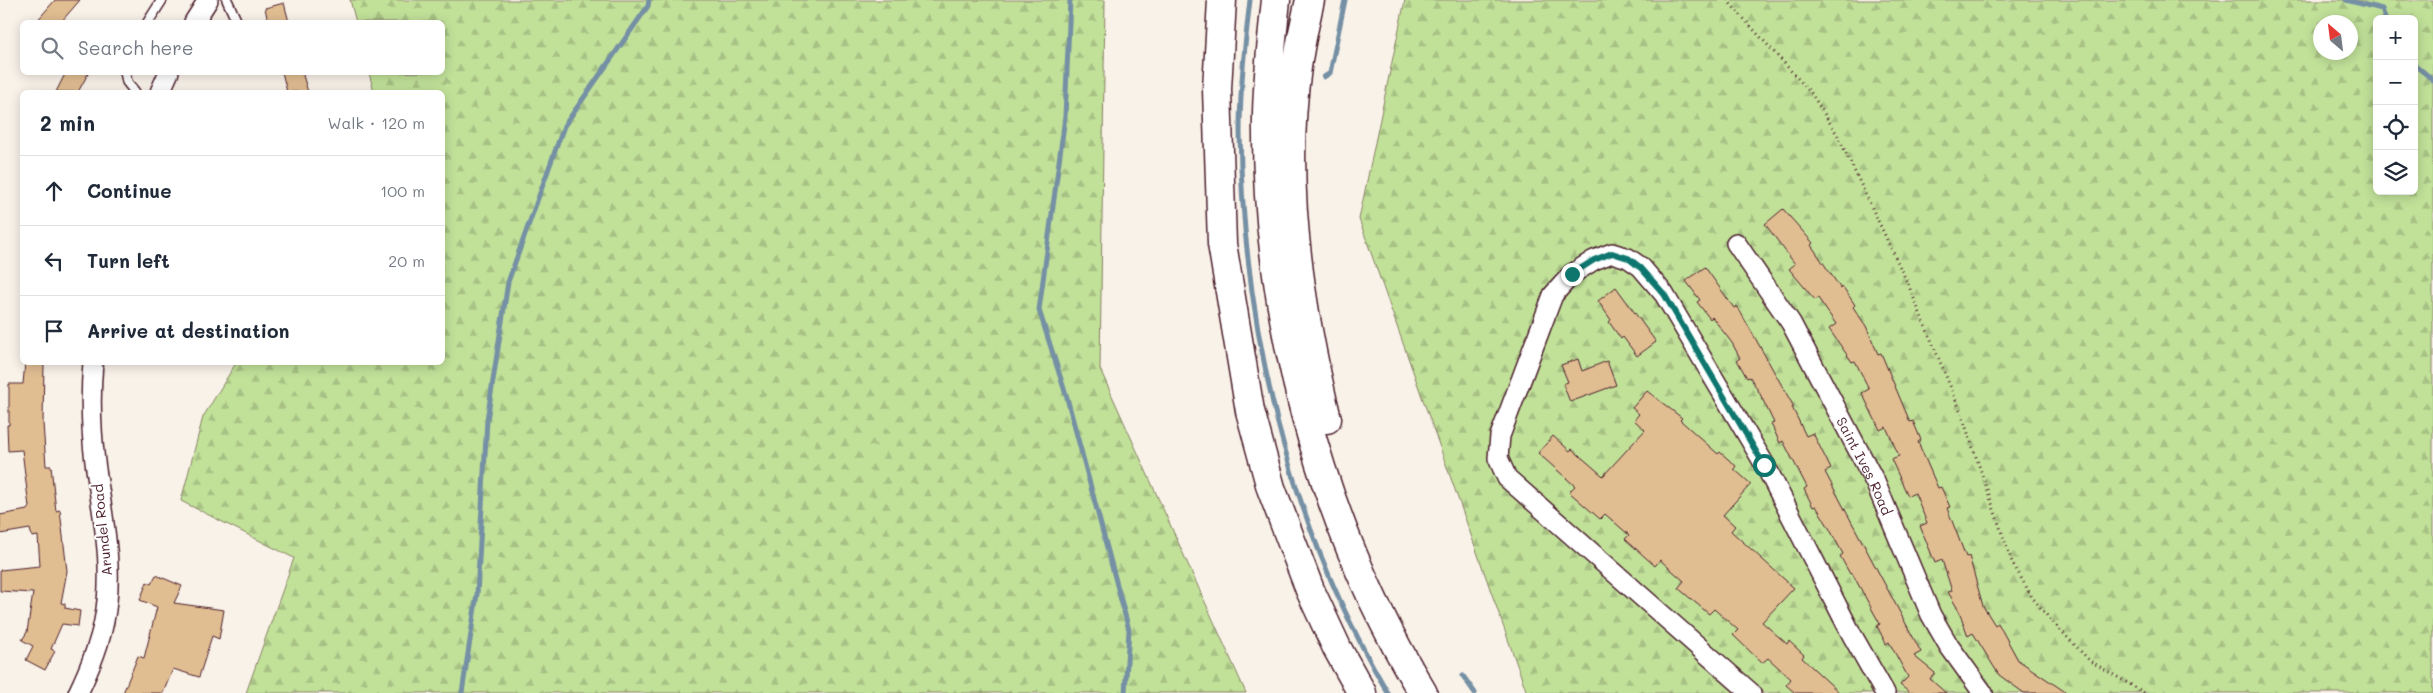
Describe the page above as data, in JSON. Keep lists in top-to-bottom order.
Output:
{
  "streets": {
    "street": ["Saint Ives Road", "Arundel Road"]
  },
  "north": "top left",
  "page": {
    "map_buttons": ["+", "−"],
    "search": "Search here",
    "heading": ["2 min", "Walk · 120 m"],
    "list": [
      ["Continue", "100 m"],
      ["Turn left", "20 m"],
      "Arrive at destination"
    ]
  }
}
